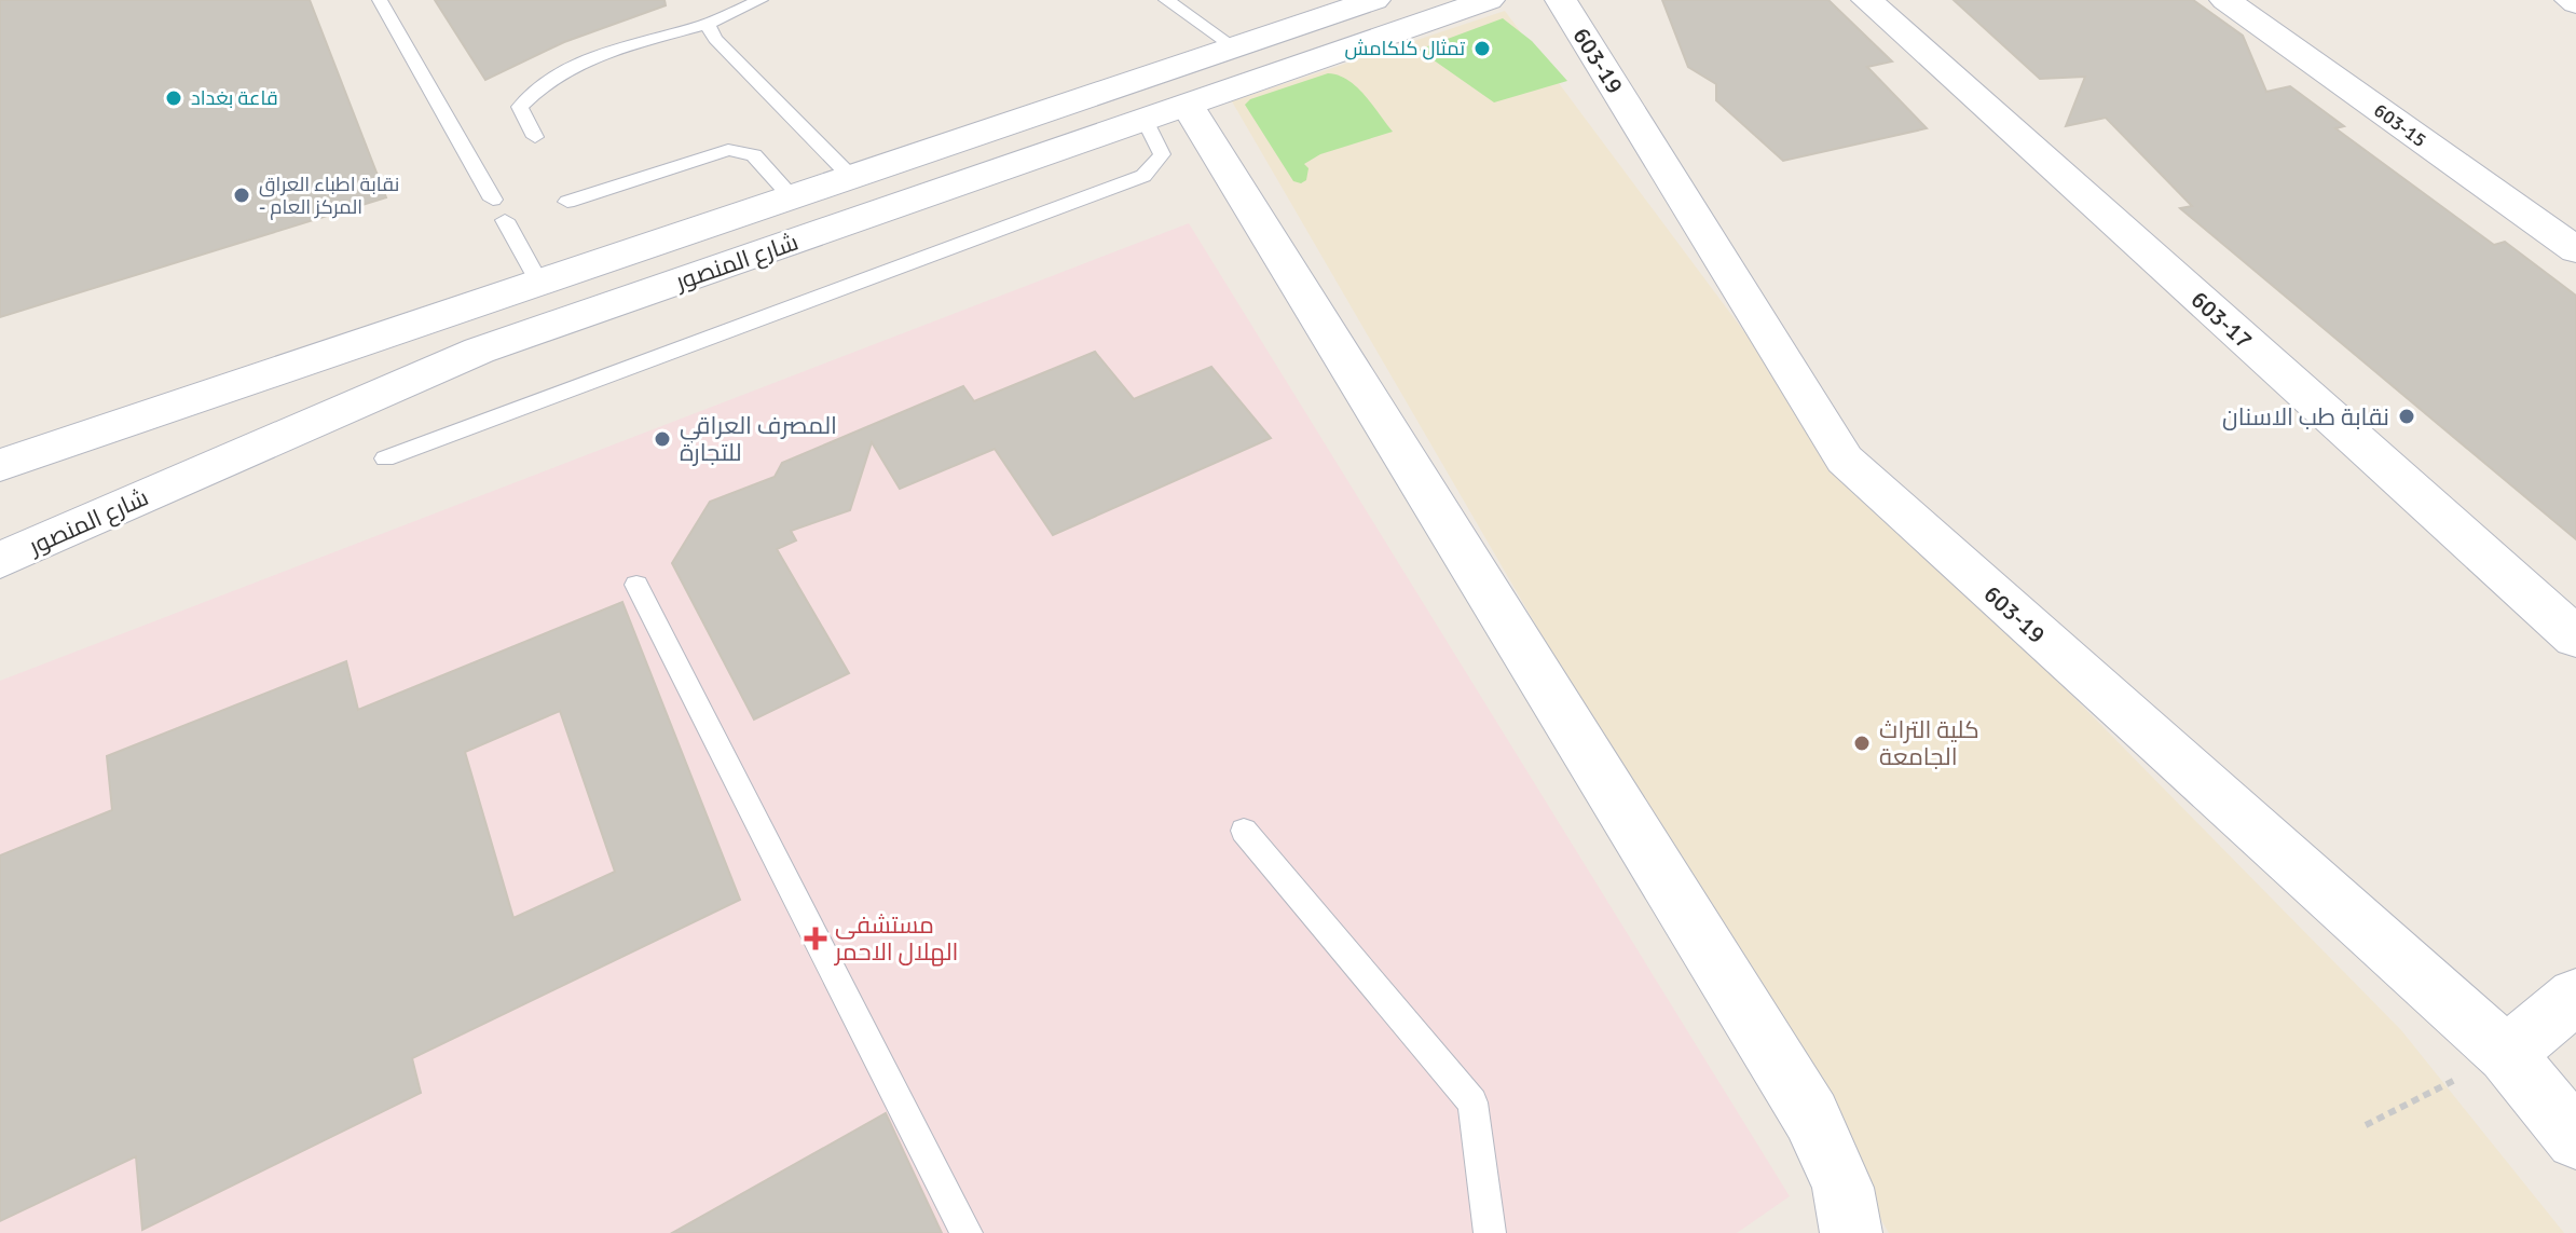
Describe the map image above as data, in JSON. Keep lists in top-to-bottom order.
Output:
{
  "streets": {
    "street": [
      "603-19",
      "603-15",
      "شارع المنصور",
      "603-17"
    ]
  },
  "places": {
    "other": [
      "تمثال كلكامش",
      "قاعة بغداد",
      "نقابة اطباء العراق - المركز العام",
      "نقابة طب الاسنان",
      "المصرف العراقي للتجارة",
      "كلية التراث الجامعة"
    ],
    "health": ["مستشفى الهلال الاحمر"]
  }
}
